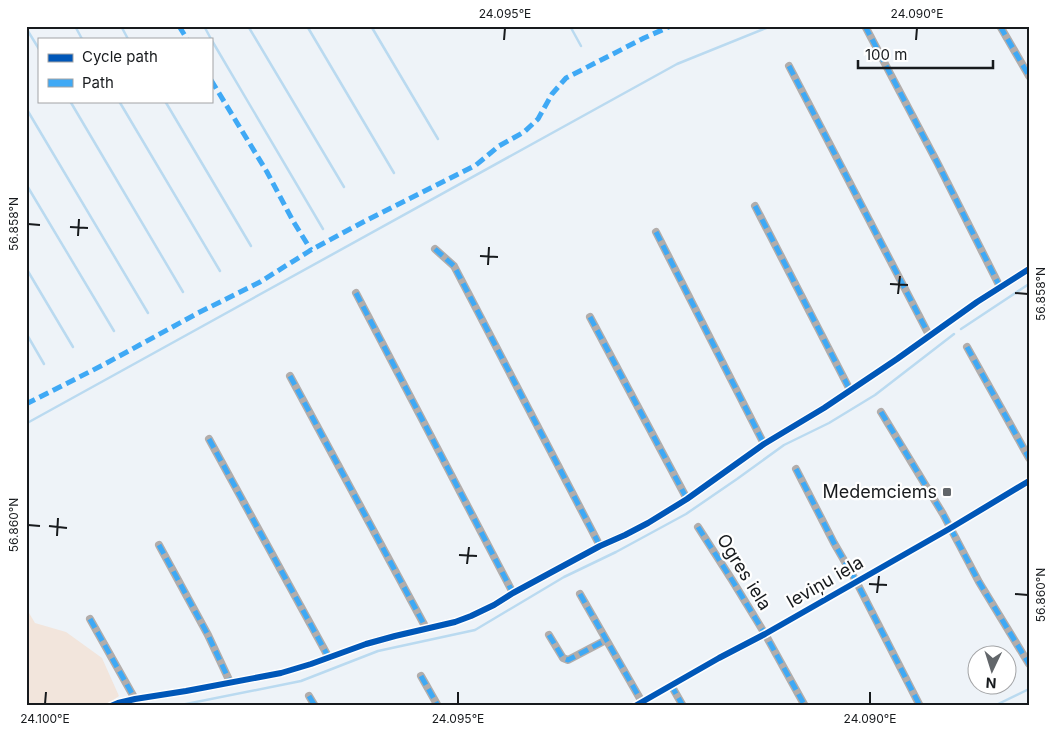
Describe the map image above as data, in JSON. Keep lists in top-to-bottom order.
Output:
{
  "streets": {
    "street": ["Ogres iela", "Ieviņu iela"]
  },
  "crossings": [
    ["Ogres iela", "Ieviņu iela"]
  ],
  "places": {
    "transit": ["Medemciems"]
  },
  "legend": ["Cycle path", "Path"],
  "scale_bar": "100 m",
  "north": "bottom",
  "coordinates": [
    "24.095°E",
    "24.090°E",
    "56.858°N",
    "56.860°N",
    "24.100°E"
  ]
}
